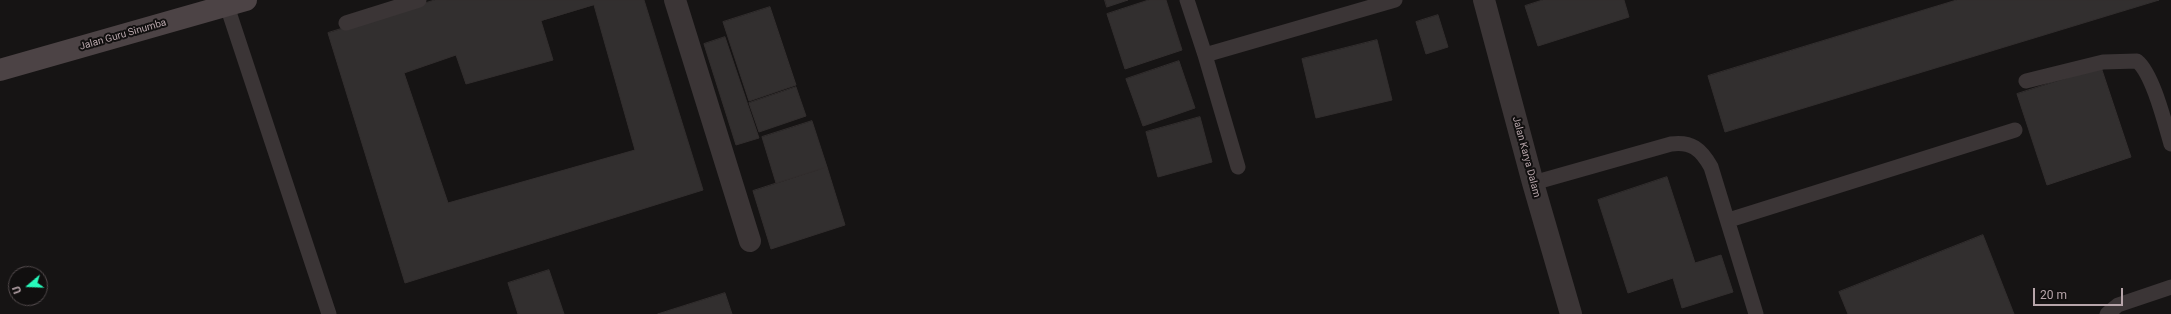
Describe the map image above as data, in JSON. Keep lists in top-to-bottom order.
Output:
{
  "streets": {
    "street": ["Jalan Guru Sinumba", "Jalan Karya Dalam"]
  },
  "scale_bar": "20 m",
  "north": "left"
}
